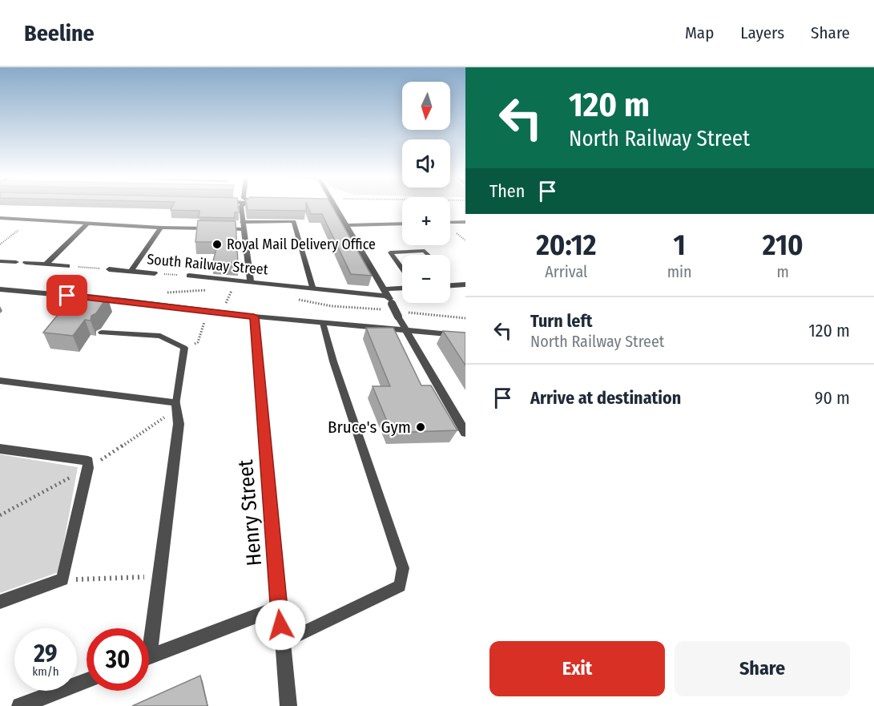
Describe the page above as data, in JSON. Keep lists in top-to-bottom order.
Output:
{
  "streets": {
    "street": ["South Railway Street", "Henry Street"]
  },
  "places": ["Royal Mail Delivery Office", "Bruce's Gym"],
  "north": "bottom",
  "page": {
    "header": "Beeline",
    "nav": ["Map", "Layers", "Share"],
    "turn": ["120 m", "North Railway Street"],
    "map_buttons": ["+", "−"],
    "then": "Then",
    "eta": [
      "20:12",
      "Arrival",
      "1",
      "min",
      "210",
      "m"
    ],
    "list": [
      {
        "name": "Turn left",
        "note": "North Railway Street",
        "value": "120 m"
      },
      {
        "name": "Arrive at destination",
        "value": "90 m"
      }
    ],
    "speed": "29 km/h",
    "limit": "30",
    "buttons": ["Exit", "Share"]
  }
}
